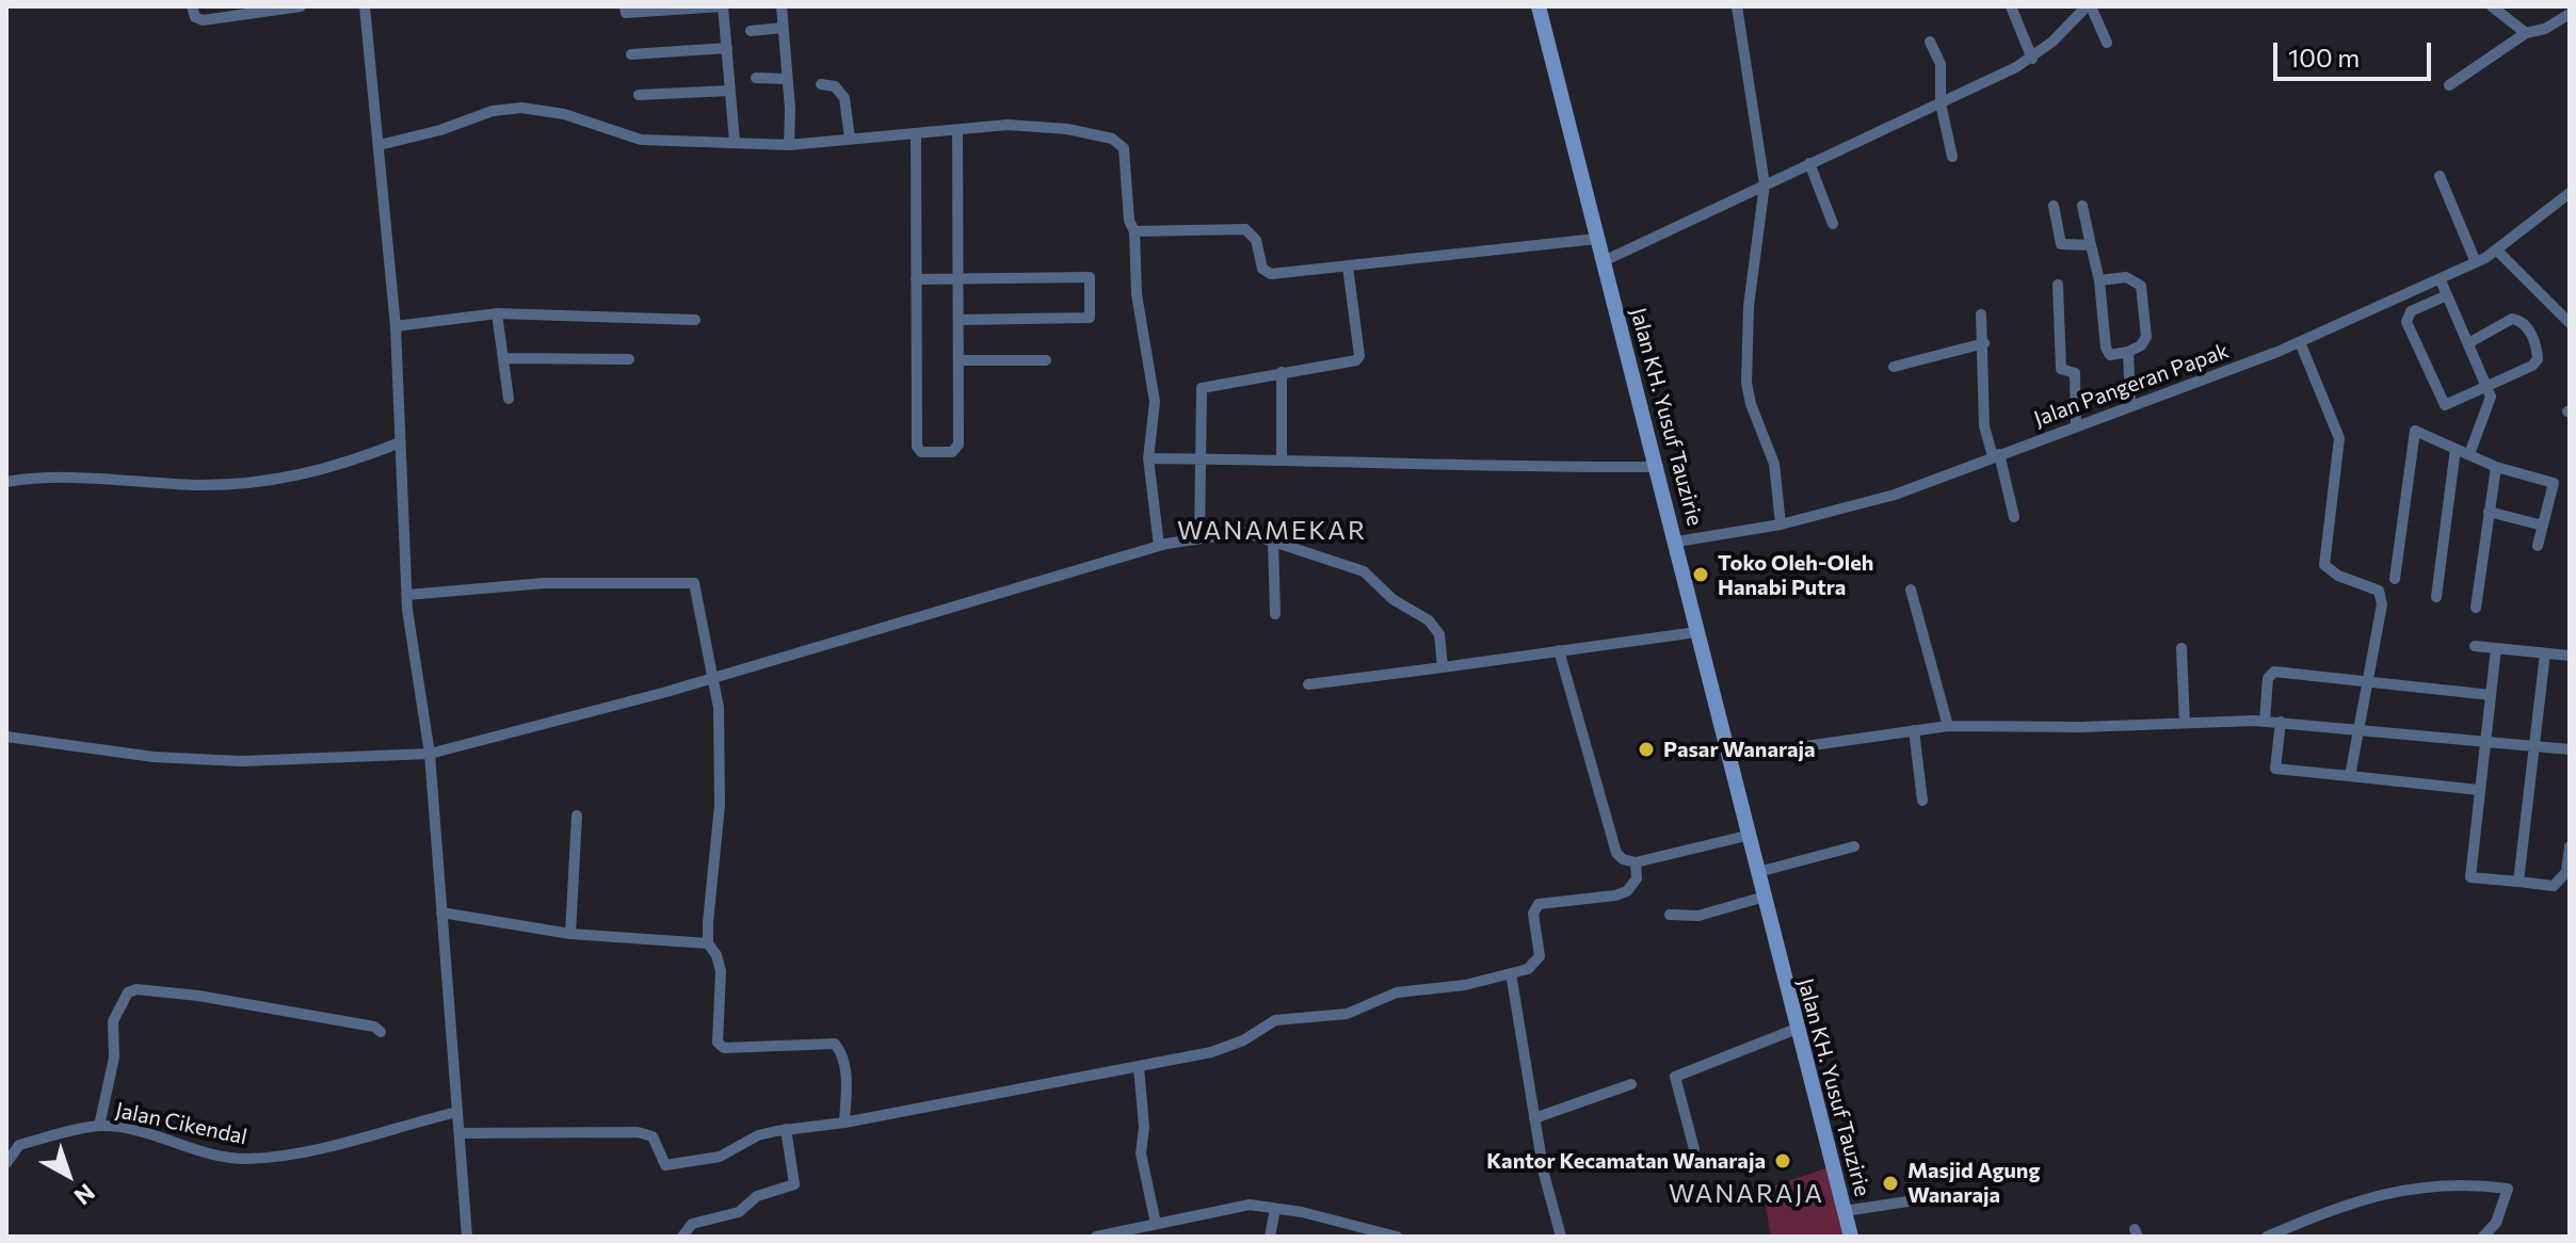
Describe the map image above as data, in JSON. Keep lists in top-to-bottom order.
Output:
{
  "streets": {
    "main road": ["Jalan KH. Yusuf Tauzirie"],
    "street": ["Jalan Pangeran Papak", "Jalan Cikendal"]
  },
  "crossings": [
    ["Jalan Pangeran Papak", "Jalan KH. Yusuf Tauzirie"]
  ],
  "districts": ["WANAMEKAR", "WANARAJA"],
  "places": [
    "Toko Oleh-Oleh Hanabi Putra",
    "Pasar Wanaraja",
    "Kantor Kecamatan Wanaraja",
    "Masjid Agung Wanaraja"
  ],
  "scale_bar": "100 m",
  "north": "bottom right"
}
